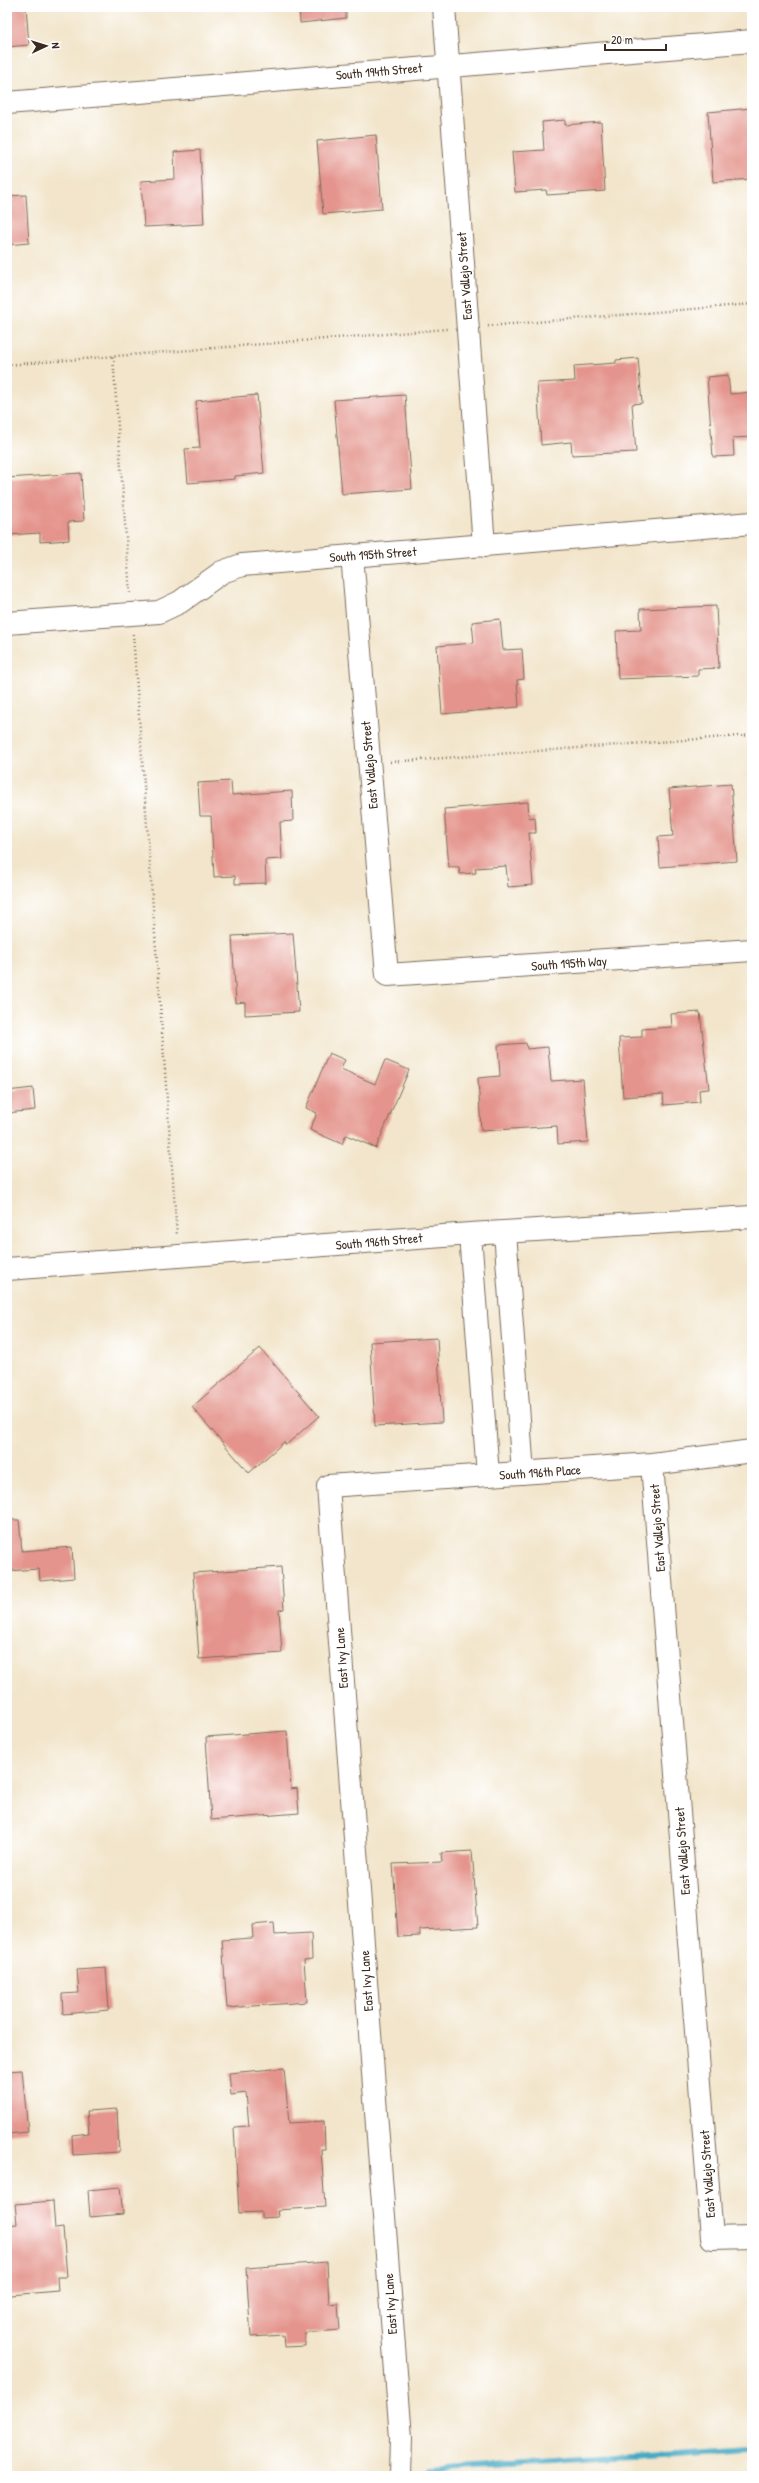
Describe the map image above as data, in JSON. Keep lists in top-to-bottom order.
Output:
{
  "streets": {
    "street": [
      "South 194th Street",
      "East Vallejo Street",
      "South 195th Street",
      "South 195th Way",
      "South 196th Street",
      "South 196th Place",
      "East Ivy Lane"
    ]
  },
  "crossings": [
    ["South 194th Street", "East Vallejo Street"],
    ["East Vallejo Street", "South 195th Street"],
    ["East Vallejo Street", "South 195th Way"],
    ["East Vallejo Street", "South 196th Place"],
    ["South 196th Place", "East Ivy Lane"]
  ],
  "scale_bar": "20 m",
  "north": "right"
}
